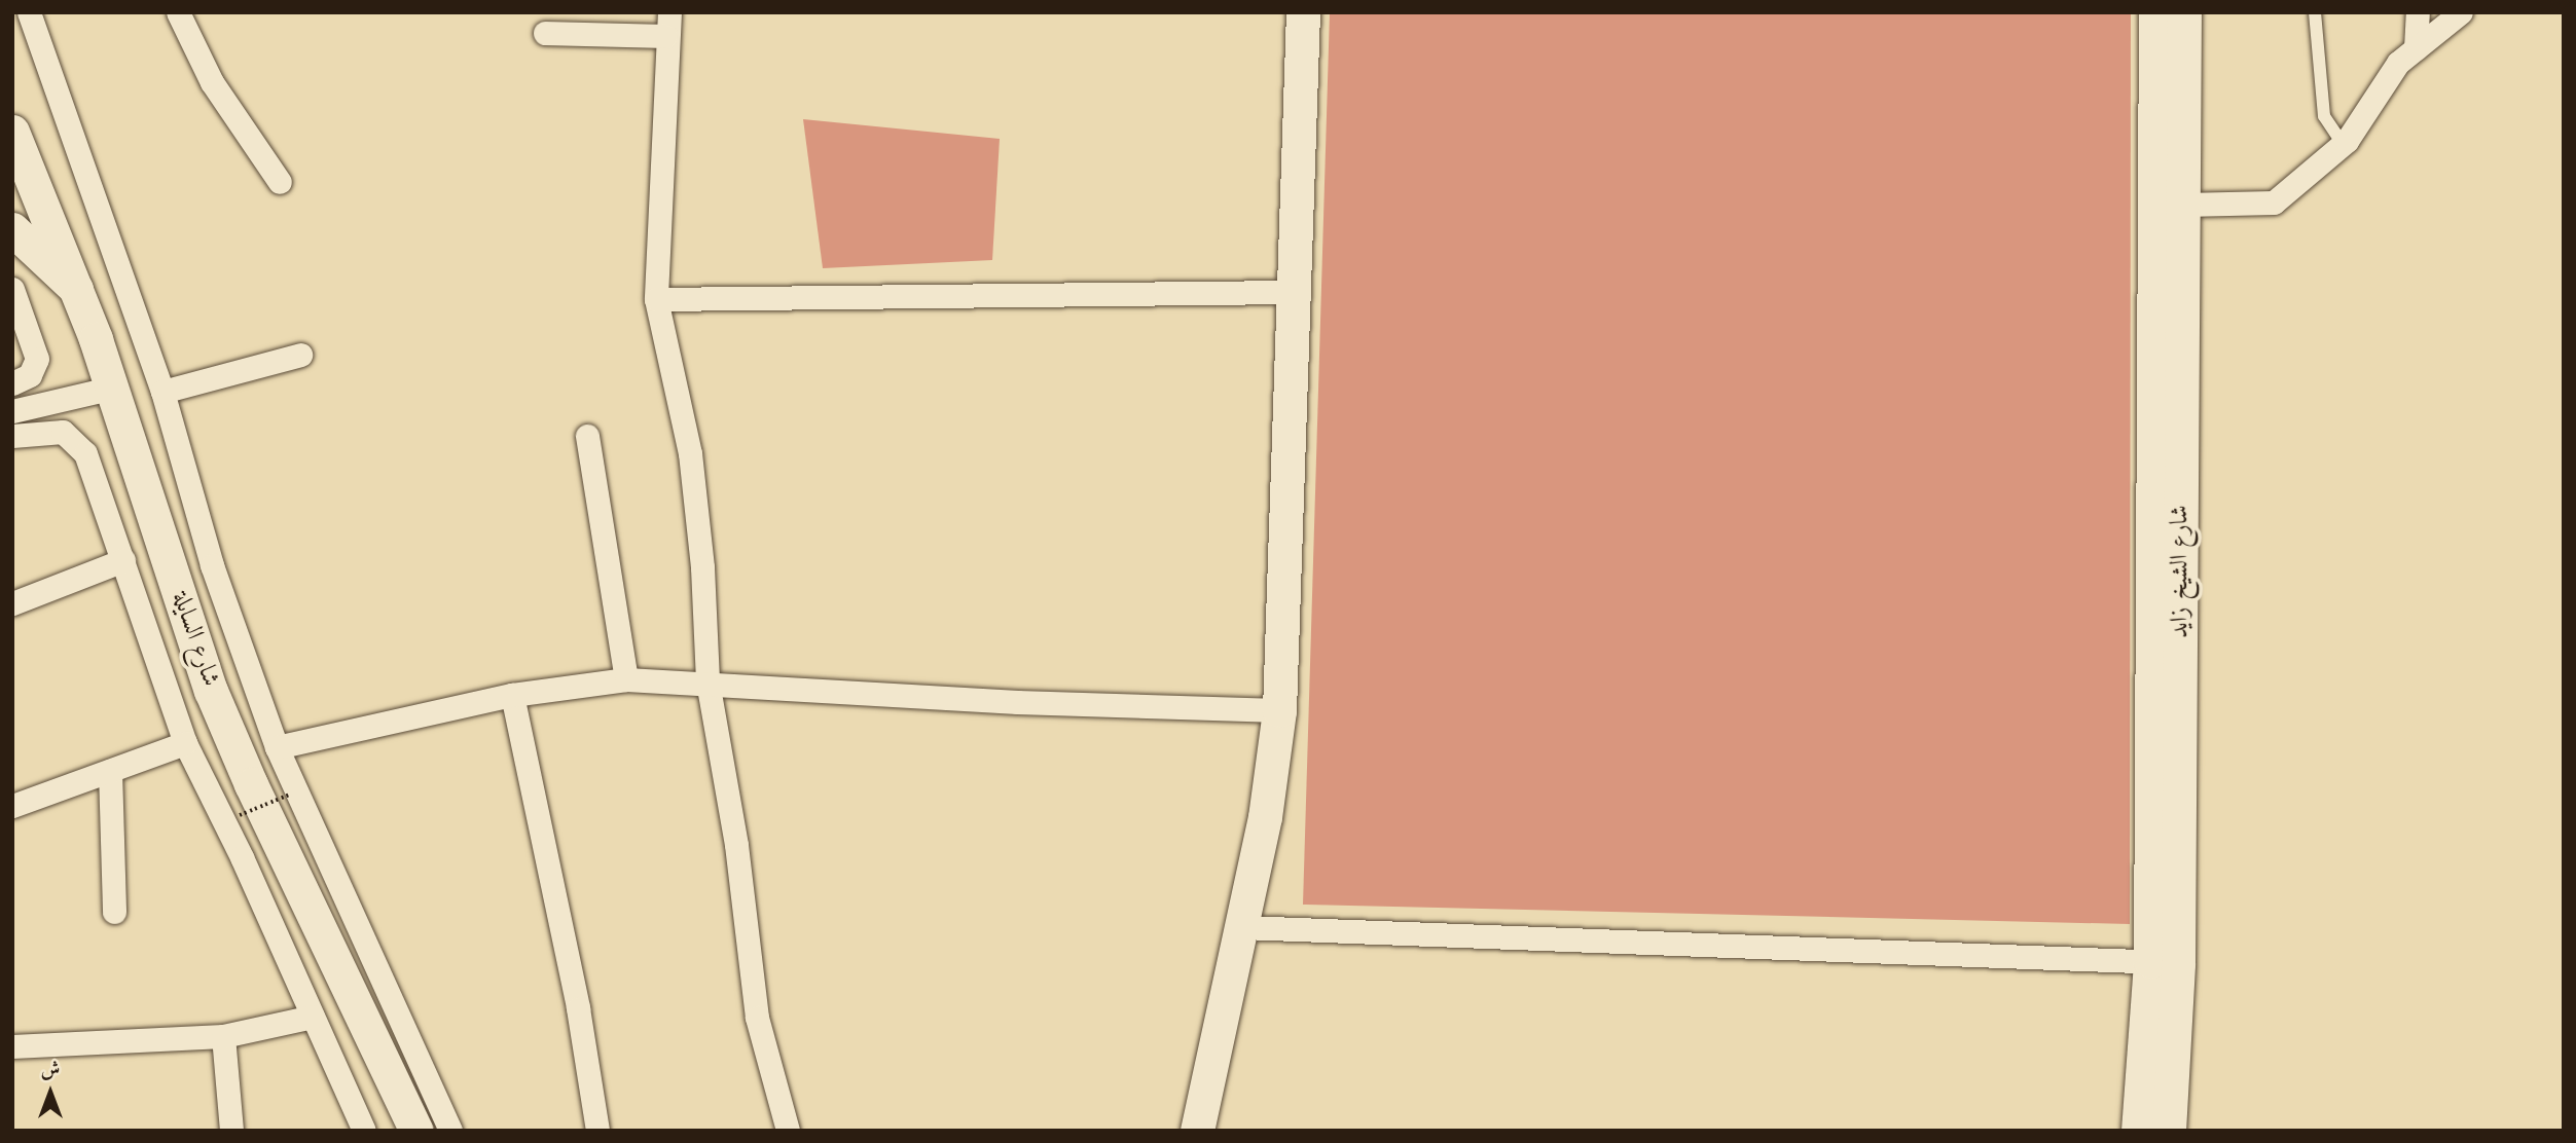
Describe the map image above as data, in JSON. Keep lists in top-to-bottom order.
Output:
{
  "streets": {
    "main road": ["شارع الشيخ زايد", "شارع السايلة"]
  },
  "north": "top"
}
